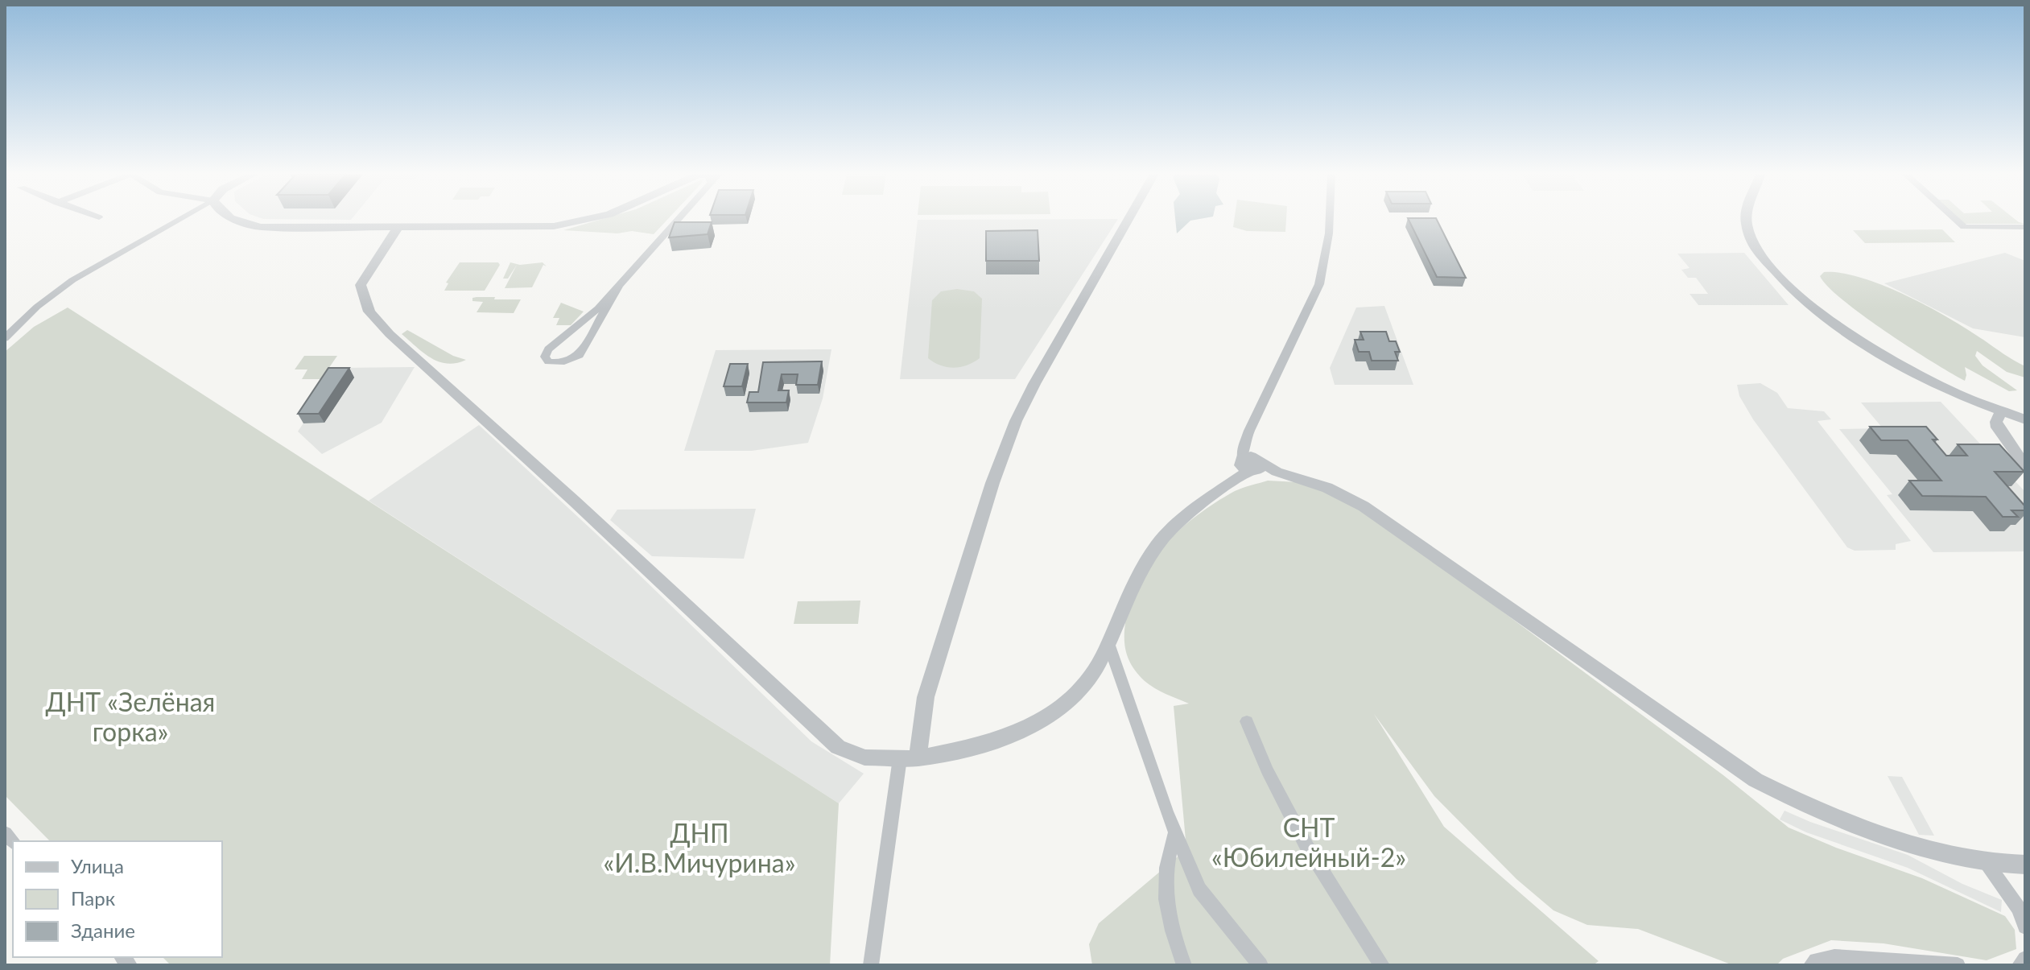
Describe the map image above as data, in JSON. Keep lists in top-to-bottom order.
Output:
{
  "parks": ["ДНТ «Зелёная горка»", "СНТ «Юбилейный-2»", "ДНП «И.В.Мичурина»"],
  "legend": ["Улица", "Парк", "Здание"]
}
